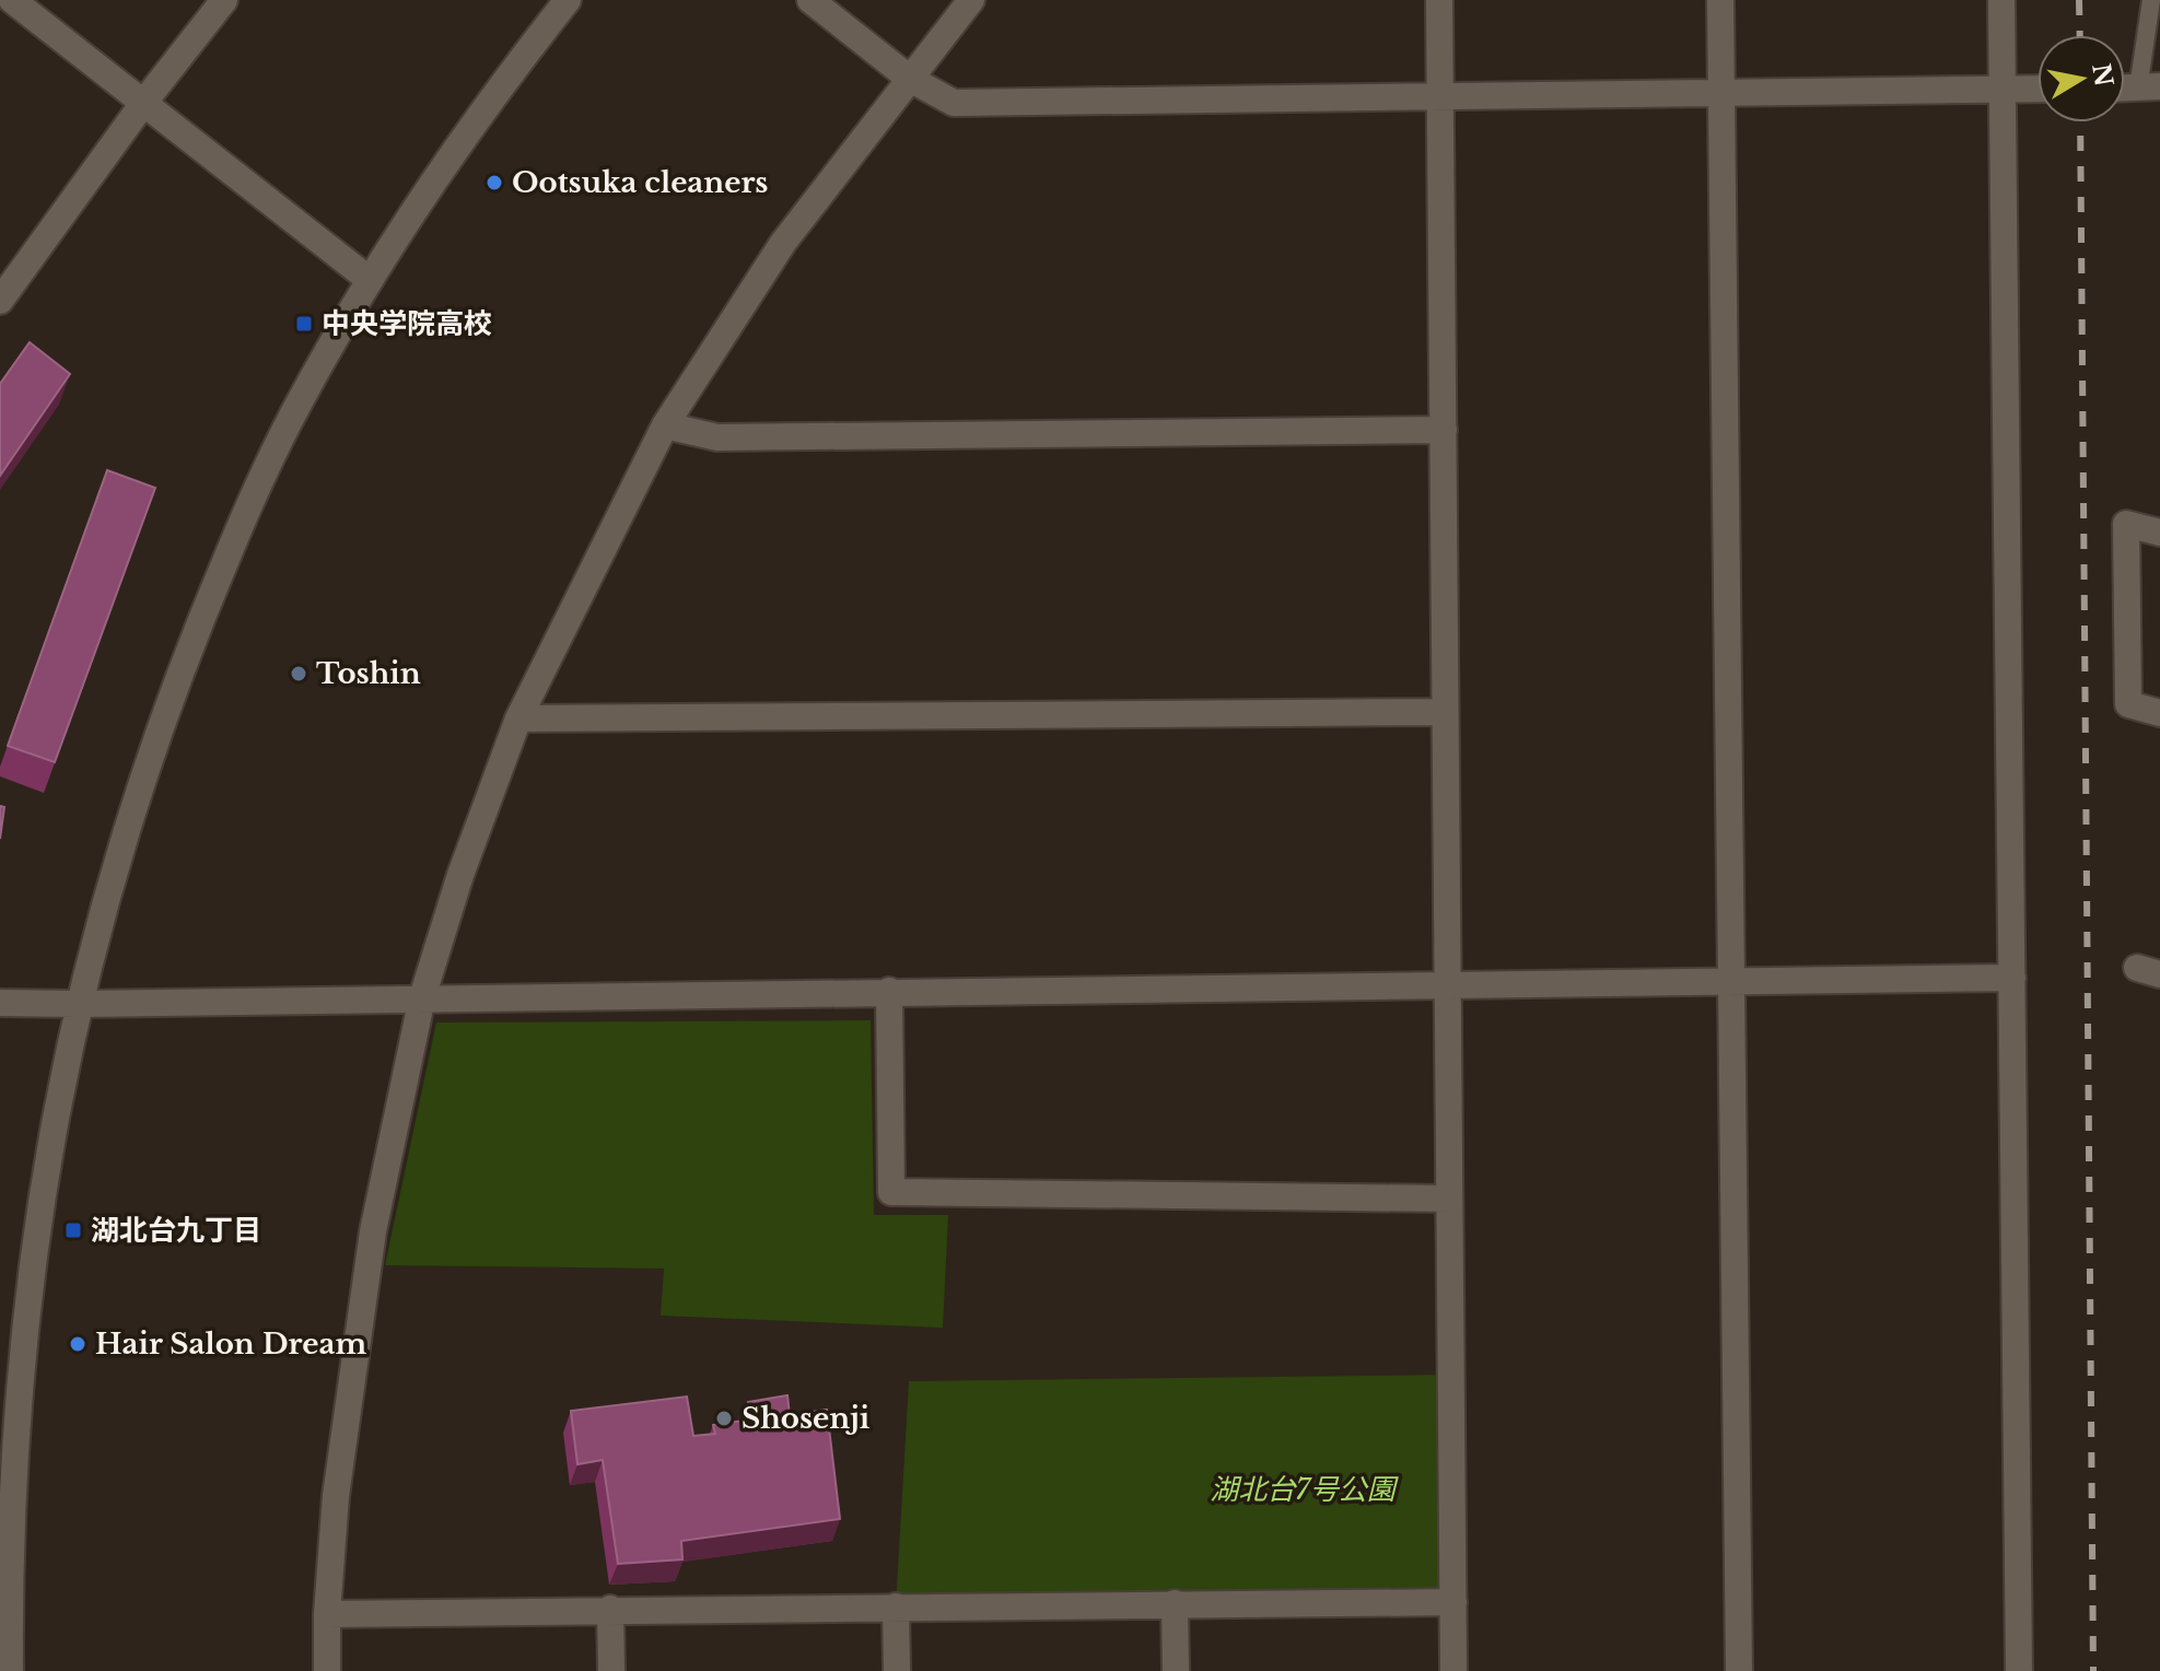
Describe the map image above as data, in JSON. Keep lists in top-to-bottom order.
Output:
{
  "parks": ["湖北台7号公園"],
  "places": {
    "other": [
      "Ootsuka cleaners",
      "Toshin",
      "Hair Salon Dream",
      "Shosenji"
    ],
    "transit": ["中央学院高校", "湖北台九丁目"]
  },
  "north": "right"
}
